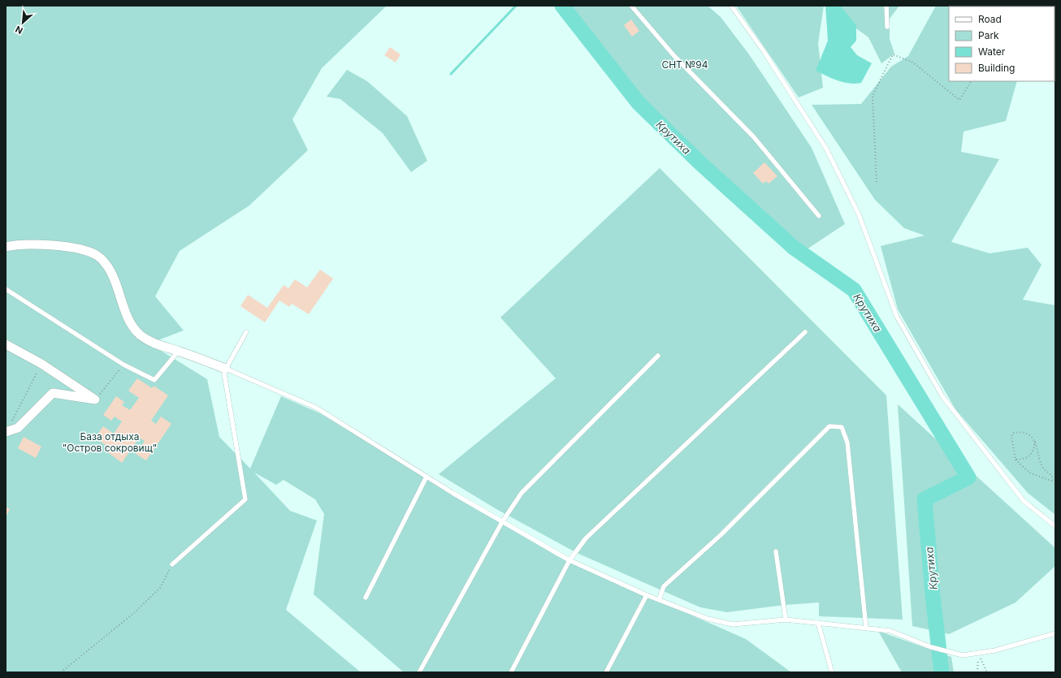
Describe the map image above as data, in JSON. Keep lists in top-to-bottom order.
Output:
{
  "water": ["Крутиха"],
  "parks": ["СНТ №94", "База отдыха \"Остров сокровищ\""],
  "legend": [
    "Road",
    "Park",
    "Water",
    "Building"
  ],
  "north": "bottom left"
}
